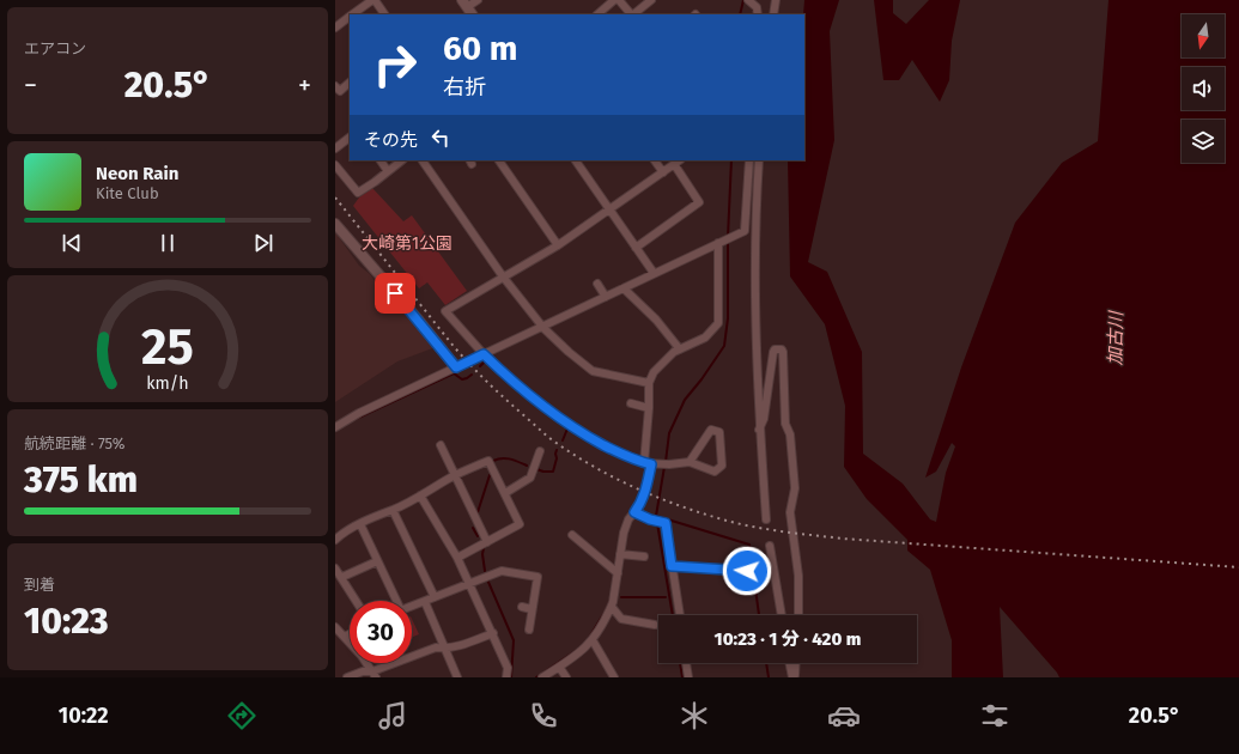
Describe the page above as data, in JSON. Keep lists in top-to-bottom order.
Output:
{
  "water": ["加古川"],
  "parks": ["大崎第1公園"],
  "north": "bottom",
  "page": {
    "tile": [
      "エアコン",
      ["航続距離 · 75%", "375 km"],
      ["到着", "10:23"]
    ],
    "turn": ["60 m", "右折"],
    "heat": ["−", "20.5°", "+"],
    "then": "その先",
    "song": ["Neon Rain", "Kite Club"],
    "limit": "30",
    "trip": "10:23 · 1 分 · 420 m",
    "tabs": ["10:22", "20.5°"],
    "gauge": ["25", "km/h"]
  }
}
